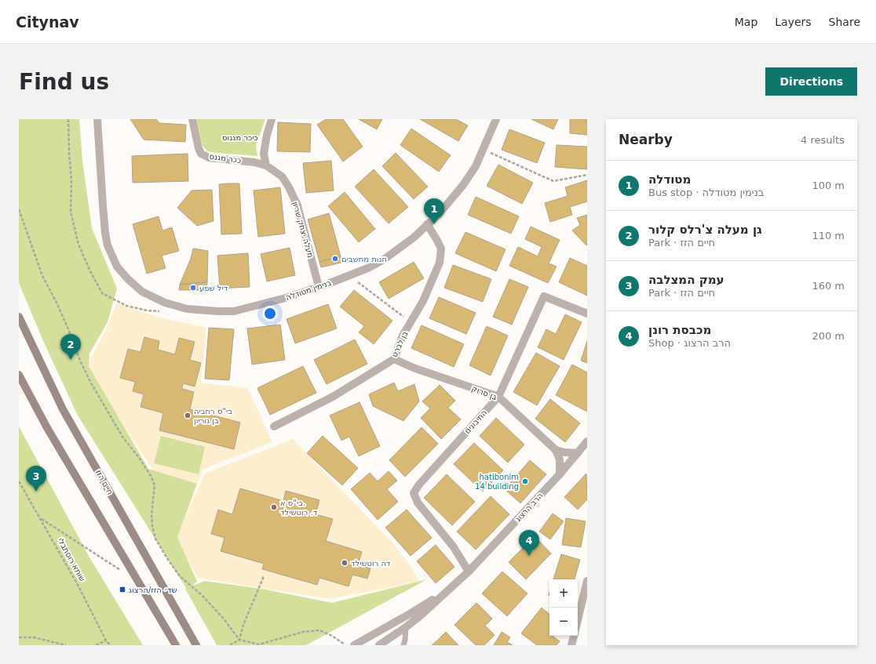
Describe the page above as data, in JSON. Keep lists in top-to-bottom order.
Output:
{
  "streets": {
    "main road": ["חיים הזז"],
    "street": [
      "ככר מגנס",
      "מעלה יצחק שריון",
      "בנימין מטודלה",
      "בן לברט",
      "בן סרוק",
      "התיבונים",
      "הרב הרצוג"
    ],
    "path": ["שותא רוסתבלי"]
  },
  "crossings": [
    ["ככר מגנס", "מעלה יצחק שריון"],
    ["מעלה יצחק שריון", "בנימין מטודלה"],
    ["בנימין מטודלה", "בן לברט"],
    ["בן לברט", "בן סרוק"],
    ["בן סרוק", "התיבונים"],
    ["התיבונים", "הרב הרצוג"]
  ],
  "parks": ["כיכר מגנוס"],
  "places": {
    "other": [
      "חנות מחשבים",
      "דיל שפע",
      "בי\"ס רחביה בן גוריון",
      "hatibonim 14 building",
      "בי\"ס א. ד. רוטשילד",
      "דה רוטשילד"
    ],
    "transit": ["שד׳ הזז/הרצוג"]
  },
  "page": {
    "header": "Citynav",
    "nav": ["Map", "Layers", "Share"],
    "buttons": "Directions",
    "title": "Find us",
    "heading": ["Nearby", "4 results"],
    "list": [
      {
        "mark": "1",
        "name": "מטודלה",
        "note": "Bus stop · בנימין מטודלה",
        "value": "100 m"
      },
      {
        "mark": "2",
        "name": "גן מעלה צ'רלס קלור",
        "note": "Park · חיים הזז",
        "value": "110 m"
      },
      {
        "mark": "3",
        "name": "עמק המצלבה",
        "note": "Park · חיים הזז",
        "value": "160 m"
      },
      {
        "mark": "4",
        "name": "מכבסת רונן",
        "note": "Shop · הרב הרצוג",
        "value": "200 m"
      }
    ],
    "pins": [
      "1",
      "2",
      "3",
      "4"
    ],
    "map_buttons": ["+", "−"]
  }
}
